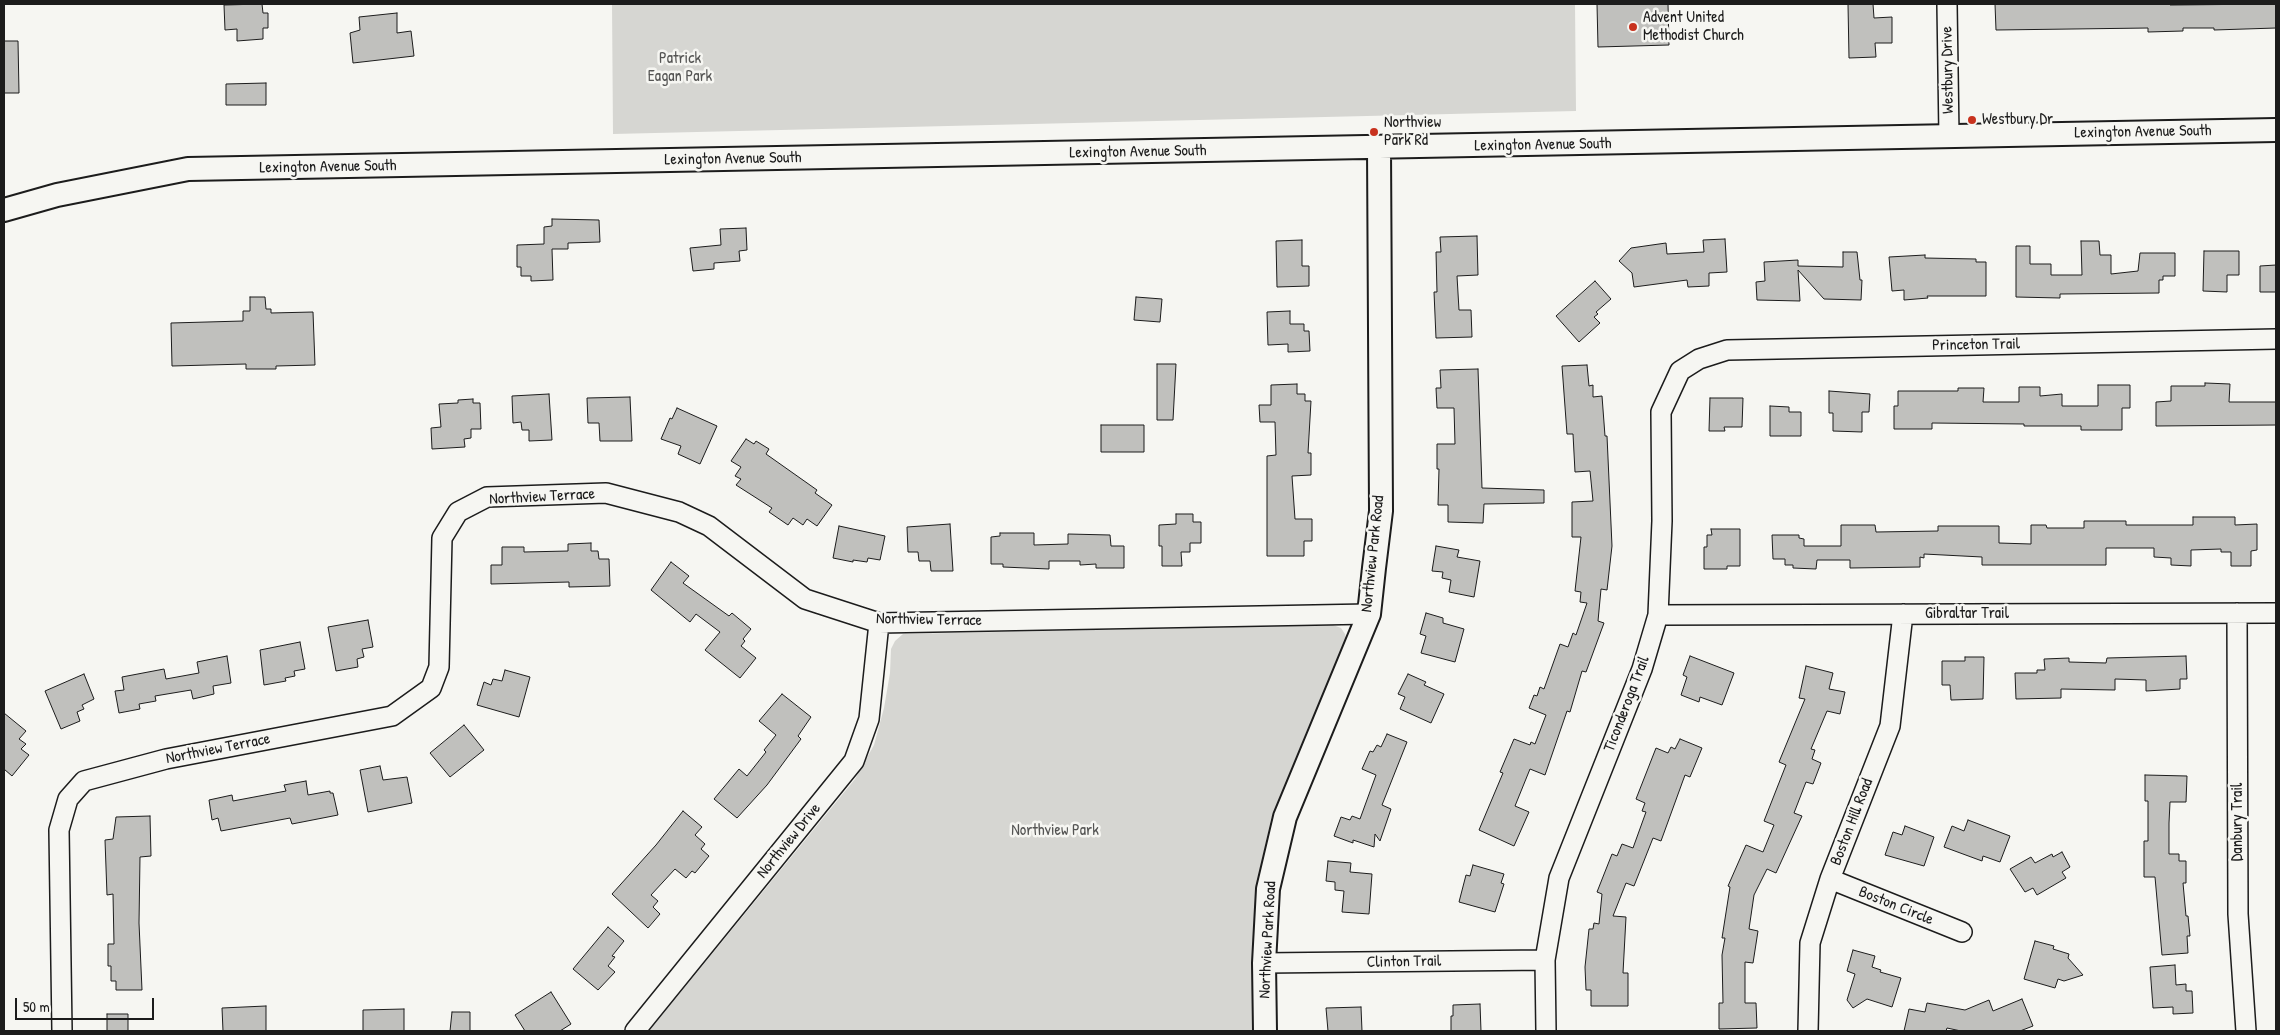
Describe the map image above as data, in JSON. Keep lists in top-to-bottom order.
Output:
{
  "streets": {
    "street": [
      "Westbury Drive",
      "Lexington Avenue South",
      "Princeton Trail",
      "Northview Terrace",
      "Northview Park Road",
      "Gibraltar Trail",
      "Ticonderoga Trail",
      "Boston Hill Road",
      "Danbury Trail",
      "Northview Drive",
      "Boston Circle",
      "Clinton Trail"
    ]
  },
  "crossings": [
    ["Westbury Drive", "Lexington Avenue South"],
    ["Lexington Avenue South", "Northview Park Road"],
    ["Princeton Trail", "Ticonderoga Trail"],
    ["Northview Terrace", "Northview Park Road"],
    ["Northview Terrace", "Northview Drive"],
    ["Northview Park Road", "Clinton Trail"],
    ["Gibraltar Trail", "Ticonderoga Trail"],
    ["Gibraltar Trail", "Boston Hill Road"],
    ["Gibraltar Trail", "Danbury Trail"],
    ["Ticonderoga Trail", "Clinton Trail"],
    ["Boston Hill Road", "Boston Circle"]
  ],
  "parks": ["Patrick Eagan Park", "Northview Park"],
  "places": ["Advent United Methodist Church", "Westbury Dr", "Northview Park Rd"],
  "scale_bar": "50 m"
}
